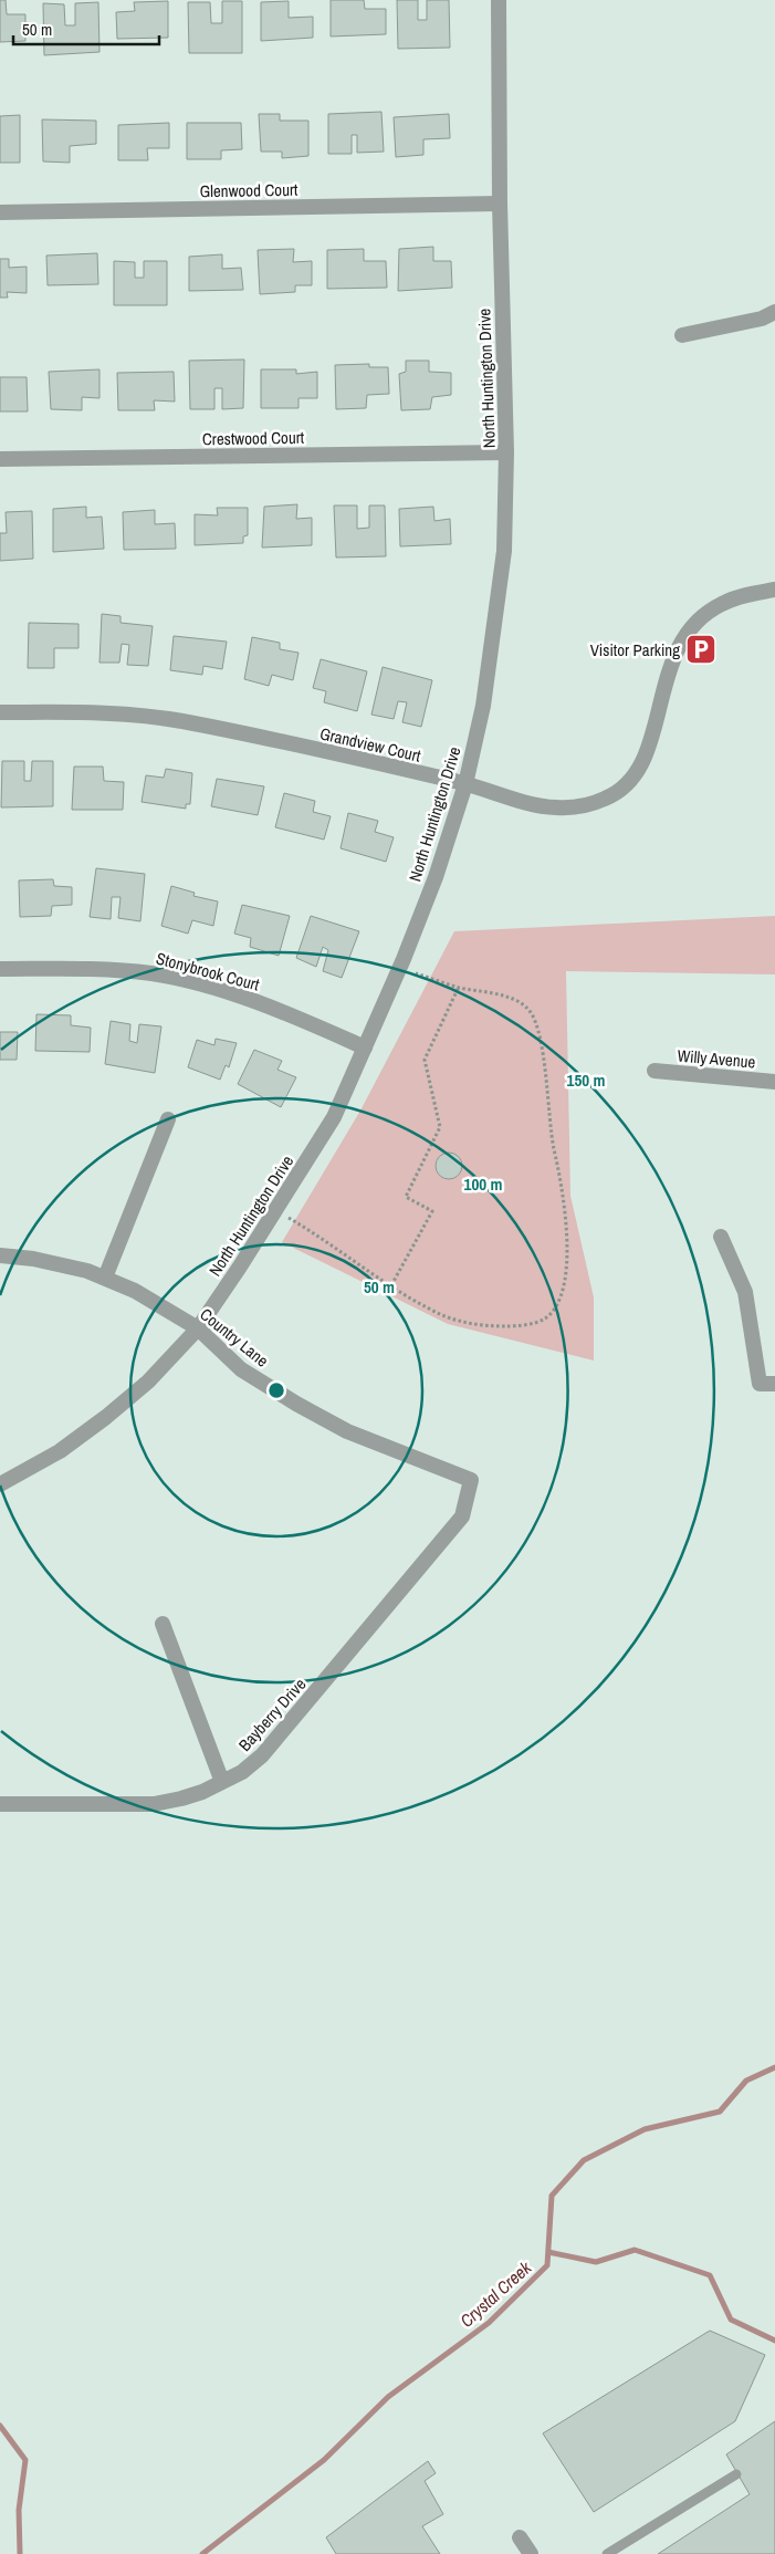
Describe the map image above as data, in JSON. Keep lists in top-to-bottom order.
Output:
{
  "streets": {
    "street": [
      "Glenwood Court",
      "North Huntington Drive",
      "Crestwood Court",
      "Grandview Court",
      "Stonybrook Court",
      "Willy Avenue",
      "Country Lane",
      "Bayberry Drive"
    ]
  },
  "crossings": [
    ["Glenwood Court", "North Huntington Drive"],
    ["North Huntington Drive", "Crestwood Court"],
    ["North Huntington Drive", "Grandview Court"],
    ["North Huntington Drive", "Stonybrook Court"],
    ["North Huntington Drive", "Country Lane"],
    ["Country Lane", "Bayberry Drive"]
  ],
  "water": ["Crystal Creek"],
  "places": {
    "parking": ["Visitor Parking"]
  },
  "scale_bar": "50 m",
  "rings": ["150 m", "100 m", "50 m"]
}
